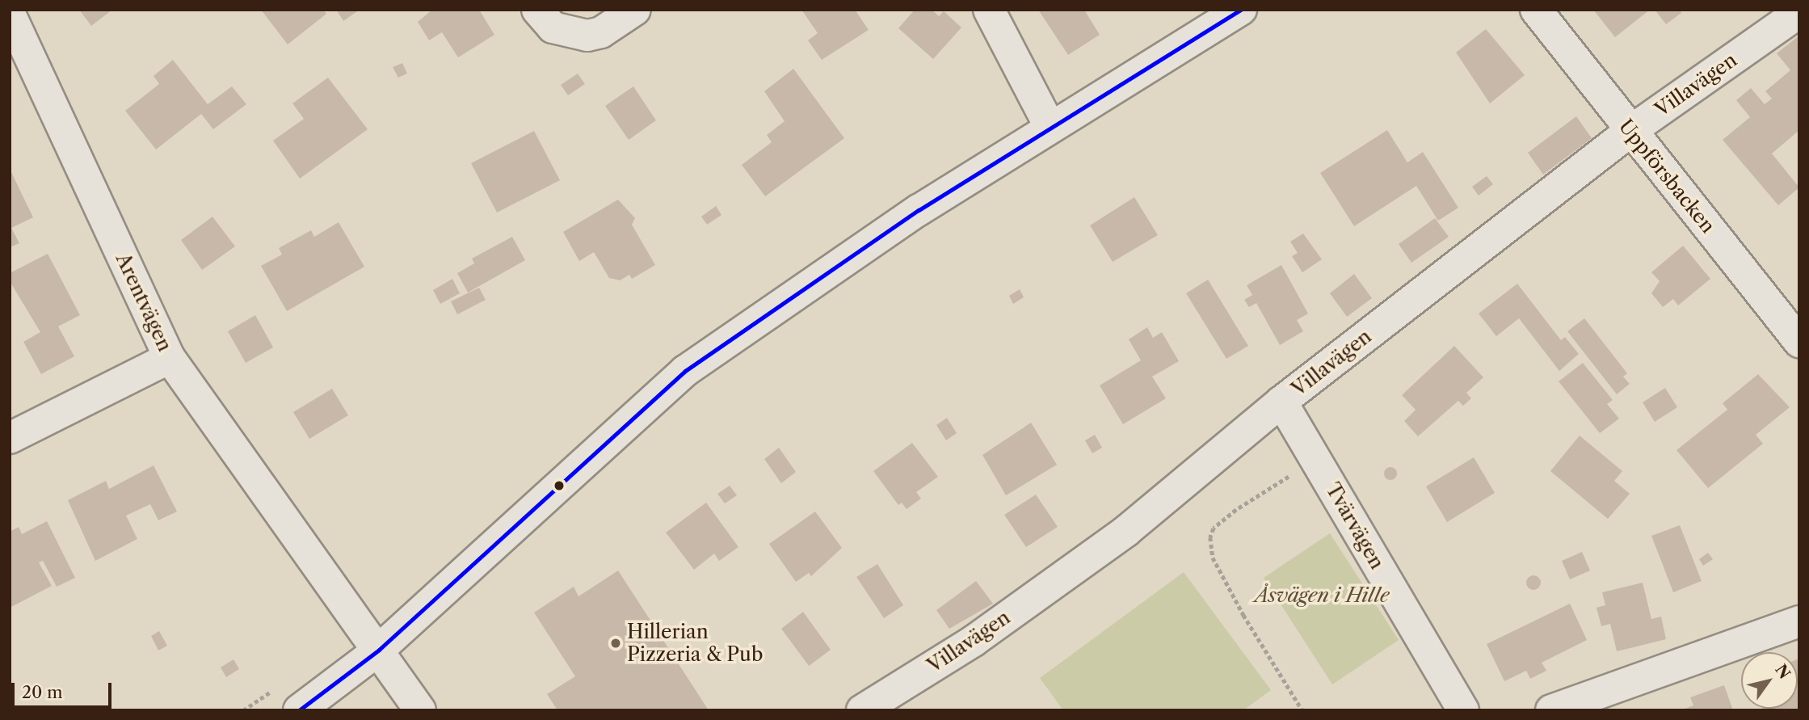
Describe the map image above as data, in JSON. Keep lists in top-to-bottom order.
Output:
{
  "streets": {
    "street": [
      "Villavägen",
      "Uppförsbacken",
      "Arentvägen",
      "Tvärvägen"
    ]
  },
  "crossings": [
    ["Villavägen", "Uppförsbacken"],
    ["Villavägen", "Tvärvägen"]
  ],
  "parks": ["Åsvägen i Hille"],
  "places": ["Hillerian Pizzeria & Pub"],
  "scale_bar": "20 m",
  "north": "top right"
}
